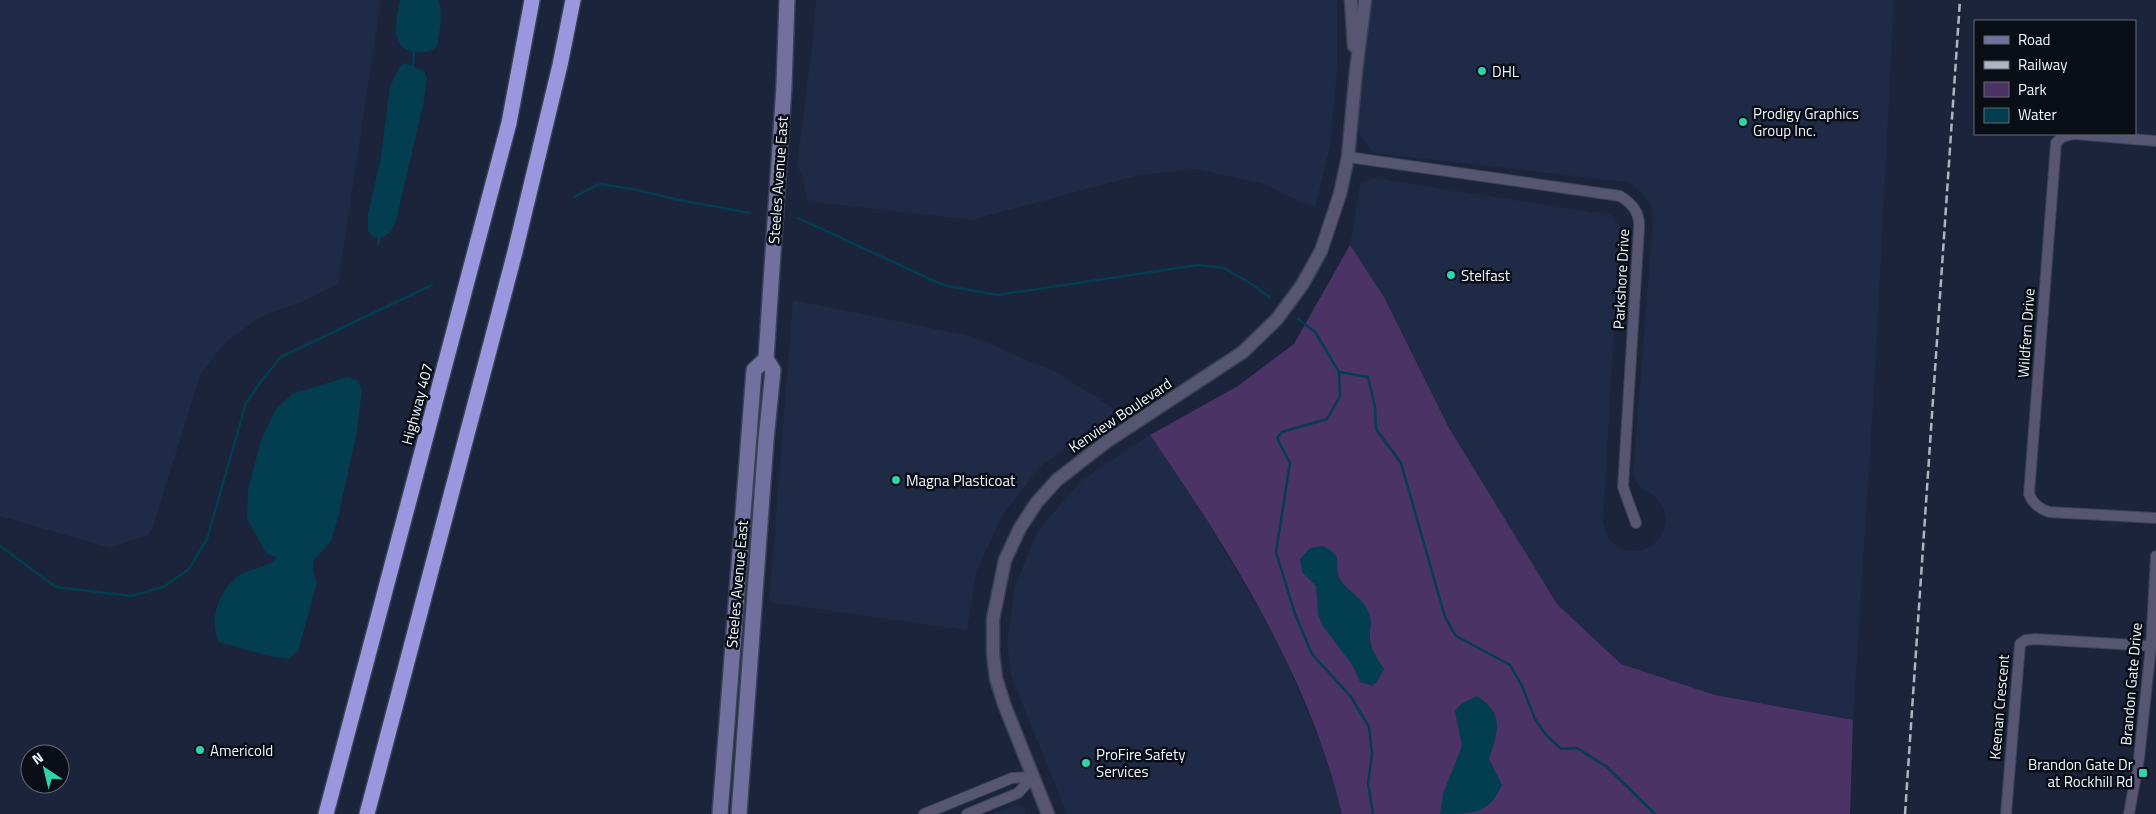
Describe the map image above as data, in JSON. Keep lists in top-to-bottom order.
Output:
{
  "streets": {
    "highway": ["Highway 407"],
    "main road": ["Steeles Avenue East"],
    "street": [
      "Parkshore Drive",
      "Wildfern Drive",
      "Kenview Boulevard",
      "Brandon Gate Drive",
      "Keenan Crescent"
    ]
  },
  "crossings": [
    ["Parkshore Drive", "Kenview Boulevard"],
    ["Brandon Gate Drive", "Keenan Crescent"]
  ],
  "places": {
    "other": [
      "DHL",
      "Prodigy Graphics Group Inc.",
      "Stelfast",
      "Magna Plasticoat",
      "Americold",
      "ProFire Safety Services"
    ],
    "transit": ["Brandon Gate Dr at Rockhill Rd"]
  },
  "legend": [
    "Road",
    "Railway",
    "Park",
    "Water"
  ],
  "north": "top left"
}
